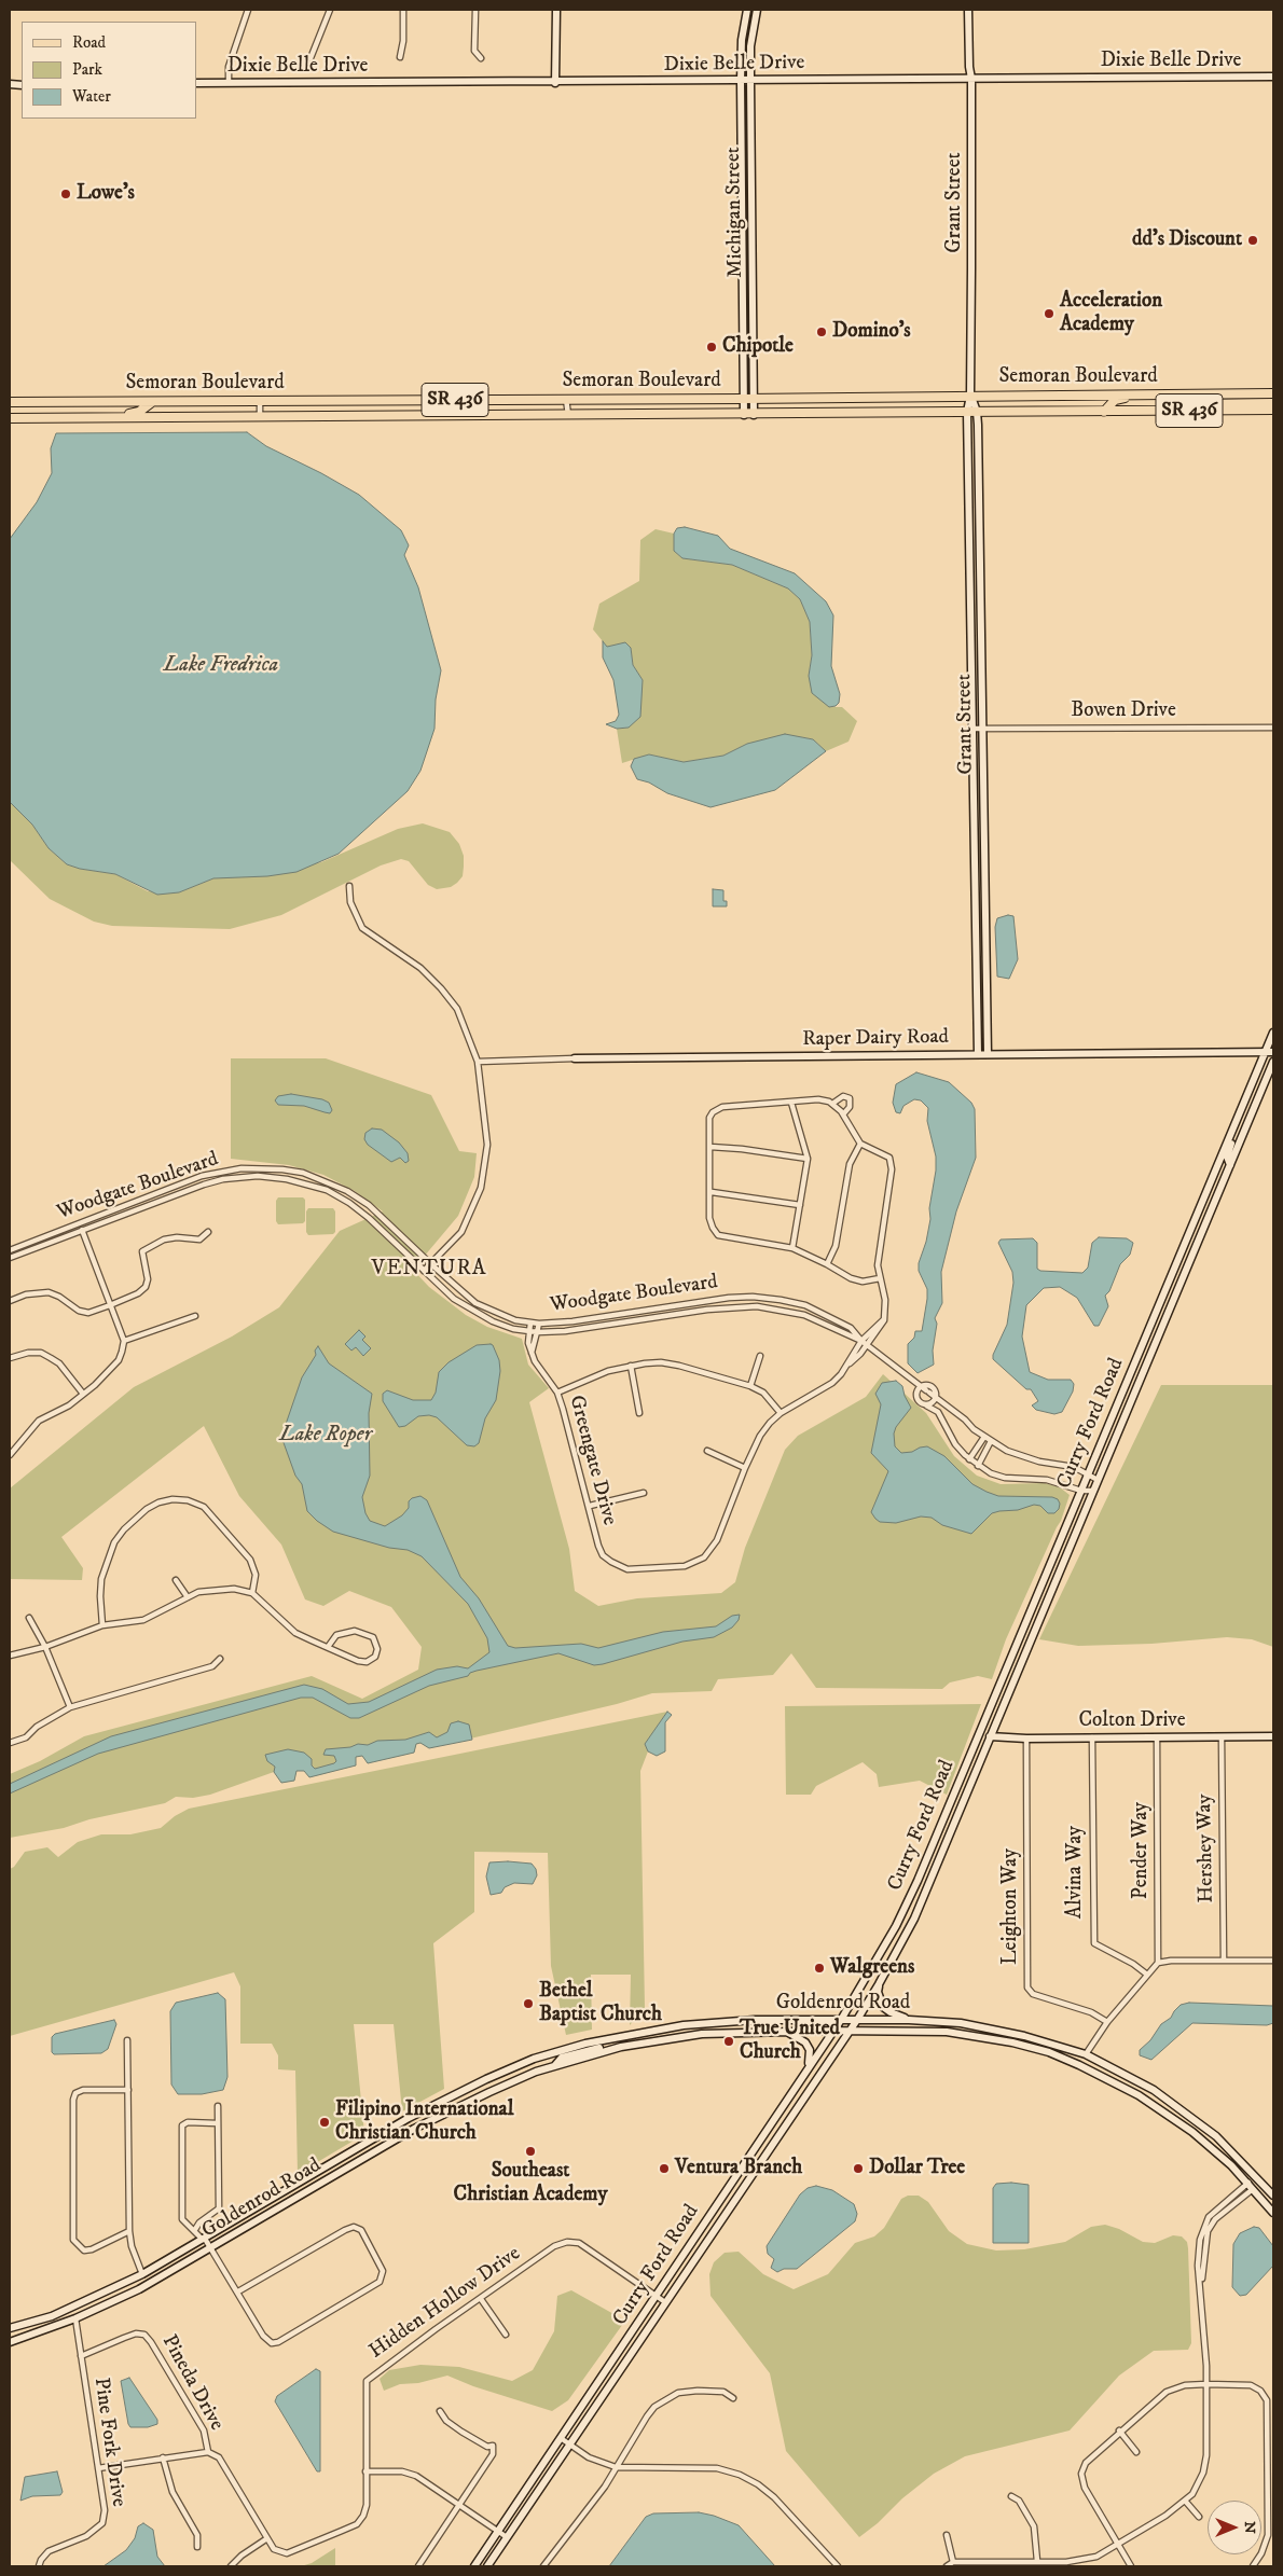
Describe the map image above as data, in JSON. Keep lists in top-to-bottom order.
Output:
{
  "streets": {
    "main road": ["Semoran Boulevard", "SR 436"],
    "street": [
      "Dixie Belle Drive",
      "Grant Street",
      "Michigan Street",
      "Bowen Drive",
      "Raper Dairy Road",
      "Woodgate Boulevard",
      "Curry Ford Road",
      "Greengate Drive",
      "Colton Drive",
      "Hershey Way",
      "Pender Way",
      "Alvina Way",
      "Leighton Way",
      "Goldenrod Road",
      "Hidden Hollow Drive",
      "Pineda Drive",
      "Pine Fork Drive"
    ]
  },
  "crossings": [
    ["Dixie Belle Drive", "Grant Street"],
    ["Dixie Belle Drive", "Michigan Street"],
    ["Grant Street", "Semoran Boulevard"],
    ["Grant Street", "Bowen Drive"],
    ["Grant Street", "Raper Dairy Road"],
    ["Michigan Street", "Semoran Boulevard"],
    ["Raper Dairy Road", "Curry Ford Road"],
    ["Woodgate Boulevard", "Curry Ford Road"],
    ["Woodgate Boulevard", "Greengate Drive"],
    ["Curry Ford Road", "Colton Drive"],
    ["Curry Ford Road", "Goldenrod Road"],
    ["Curry Ford Road", "Hidden Hollow Drive"],
    ["Colton Drive", "Hershey Way"],
    ["Colton Drive", "Pender Way"],
    ["Colton Drive", "Alvina Way"],
    ["Colton Drive", "Leighton Way"],
    ["Goldenrod Road", "Pine Fork Drive"],
    ["Hidden Hollow Drive", "Pineda Drive"],
    ["Pineda Drive", "Pine Fork Drive"]
  ],
  "districts": ["VENTURA"],
  "water": ["Lake Fredrica", "Lake Roper"],
  "places": [
    "Lowe's",
    "dd's Discount",
    "Acceleration Academy",
    "Domino's",
    "Chipotle",
    "Walgreens",
    "Bethel Baptist Church",
    "True United Church",
    "Filipino International Christian Church",
    "Southeast Christian Academy",
    "Ventura Branch",
    "Dollar Tree"
  ],
  "legend": ["Road", "Park", "Water"],
  "north": "right"
}
